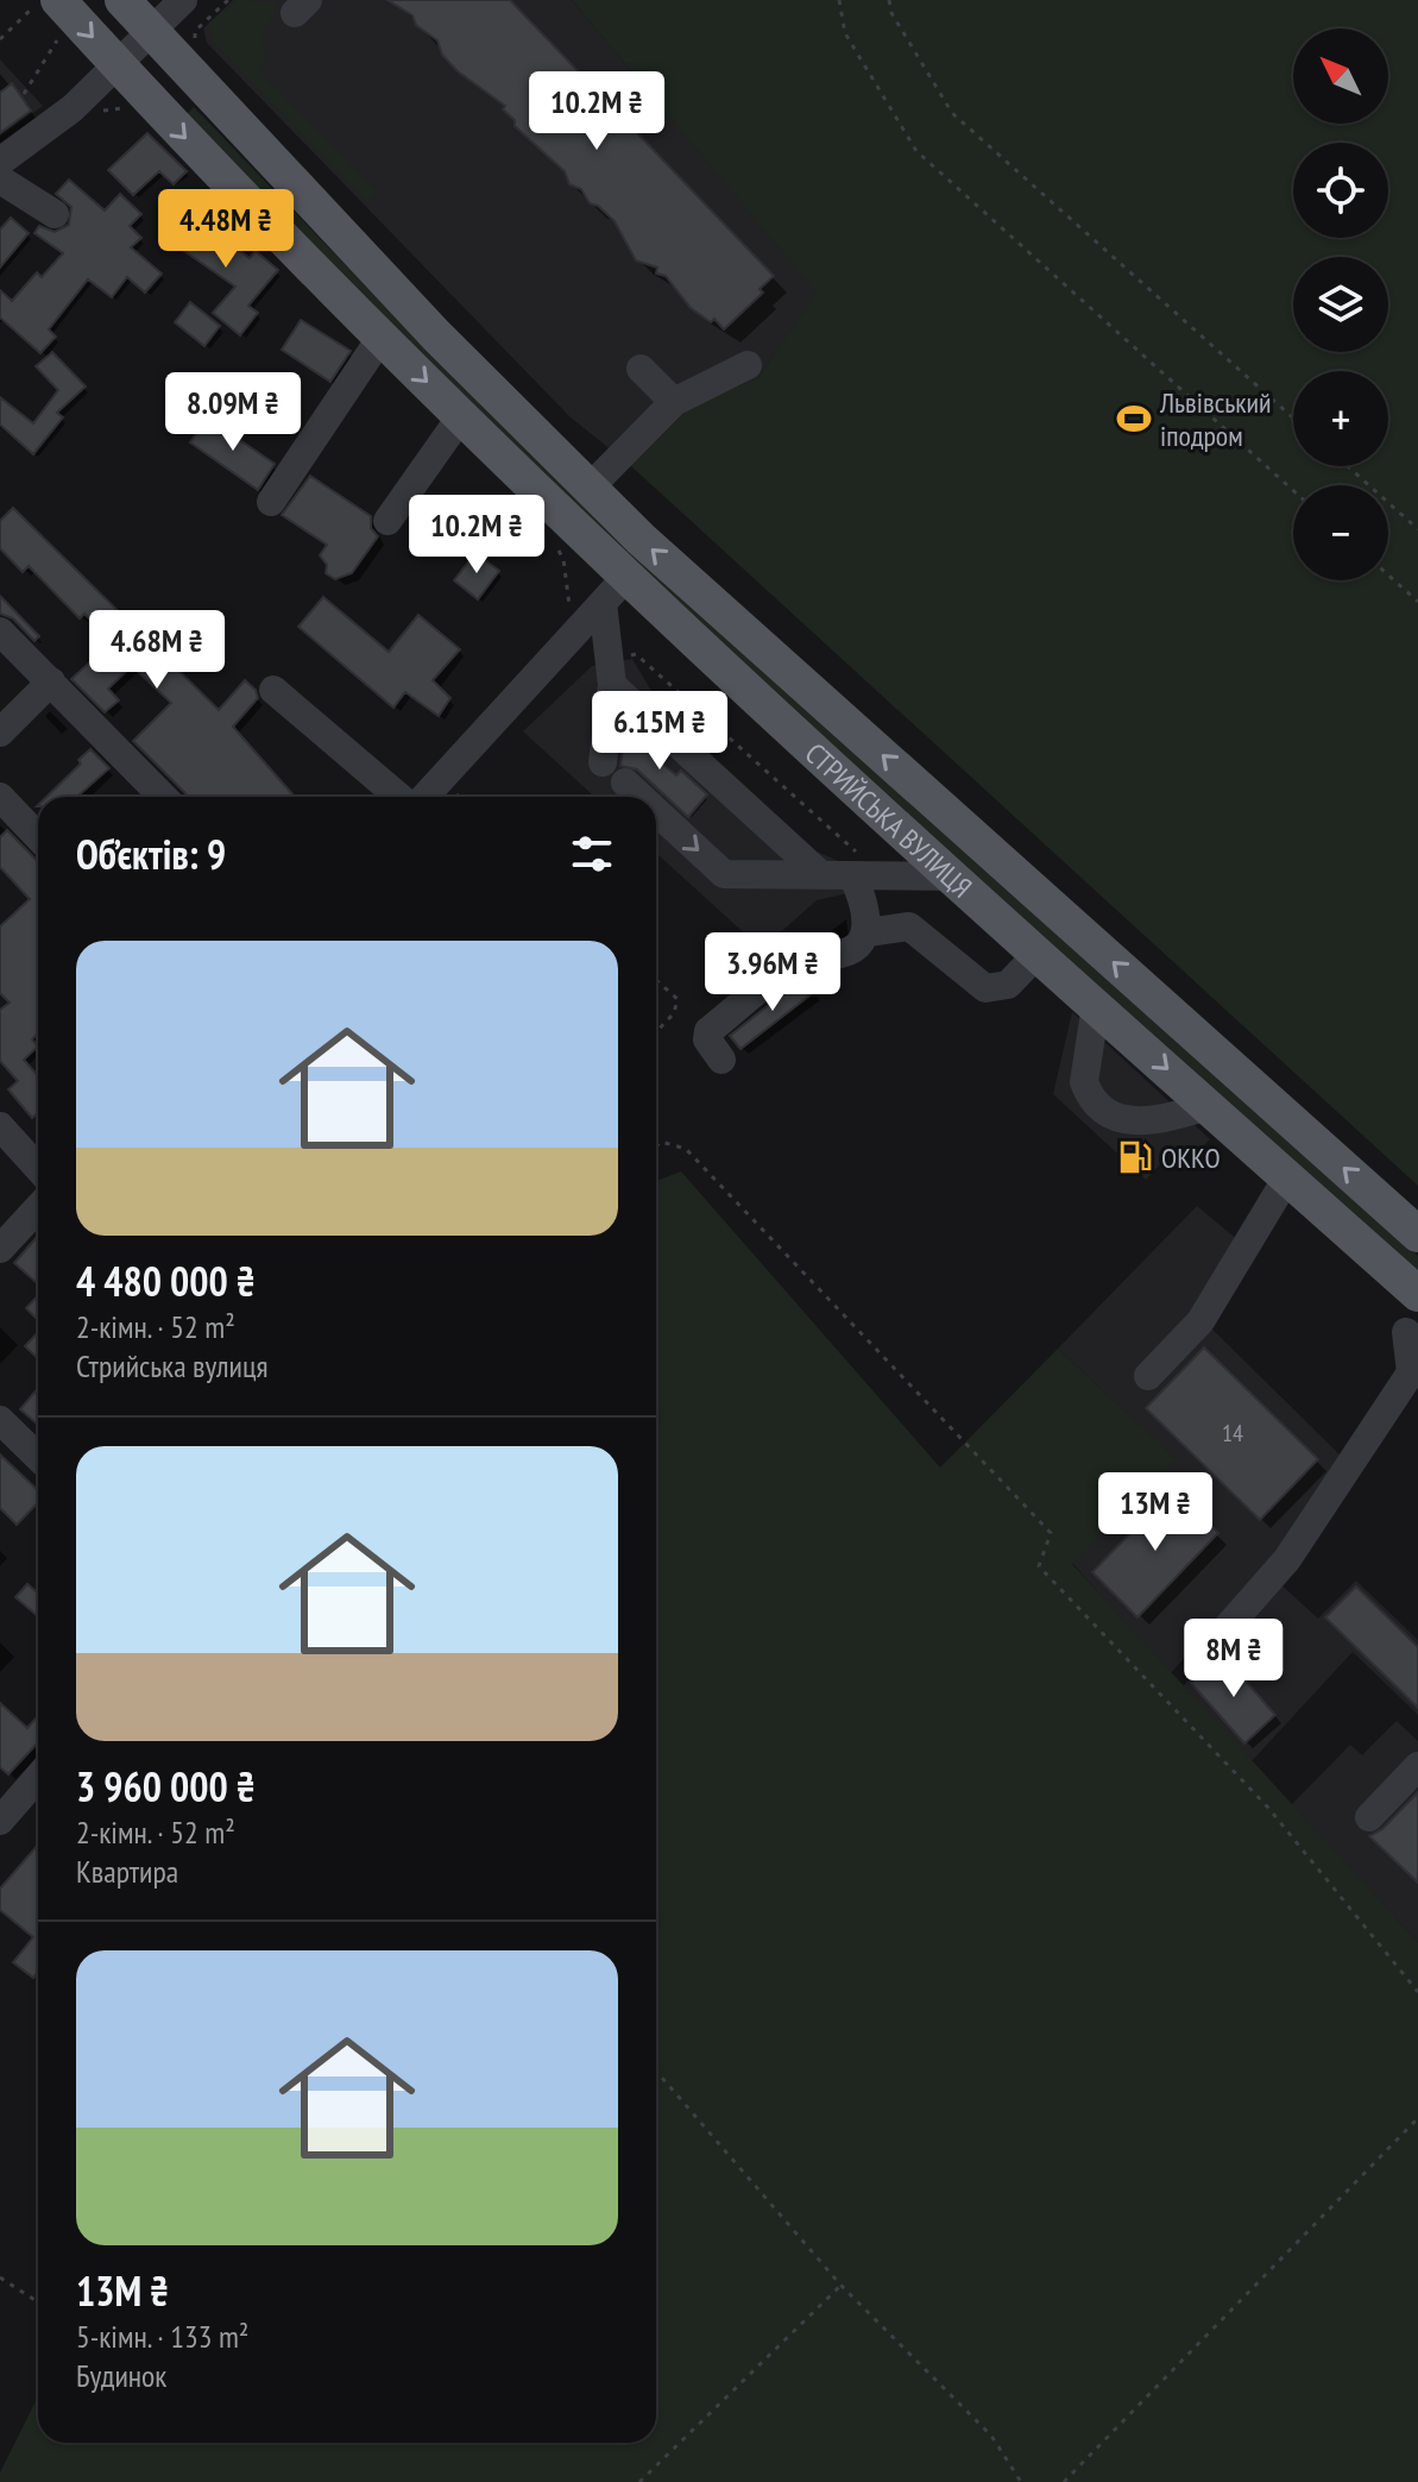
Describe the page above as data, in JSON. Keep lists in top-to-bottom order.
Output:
{
  "streets": {
    "main road": ["СТРИЙСЬКА ВУЛИЦЯ"]
  },
  "places": {
    "sports": ["Львівський іподром"],
    "fuel station": ["ОККО"]
  },
  "house_numbers": ["14"],
  "north": "top left",
  "page": {
    "map_buttons": ["+", "−"],
    "price": [
      "10.2M ₴",
      "4.48M ₴",
      "8.09M ₴",
      "10.2M ₴",
      "4.68M ₴",
      "6.15M ₴",
      "3.96M ₴",
      "13M ₴",
      "8M ₴"
    ],
    "heading": "Об’єктів: 9",
    "list": [
      {
        "name": "4 480 000 ₴",
        "note": "2-кімн. · 52 m² · Стрийська вулиця"
      },
      {
        "name": "3 960 000 ₴",
        "note": "2-кімн. · 52 m² · Квартира"
      },
      {
        "name": "13M ₴",
        "note": "5-кімн. · 133 m² · Будинок"
      }
    ]
  }
}
